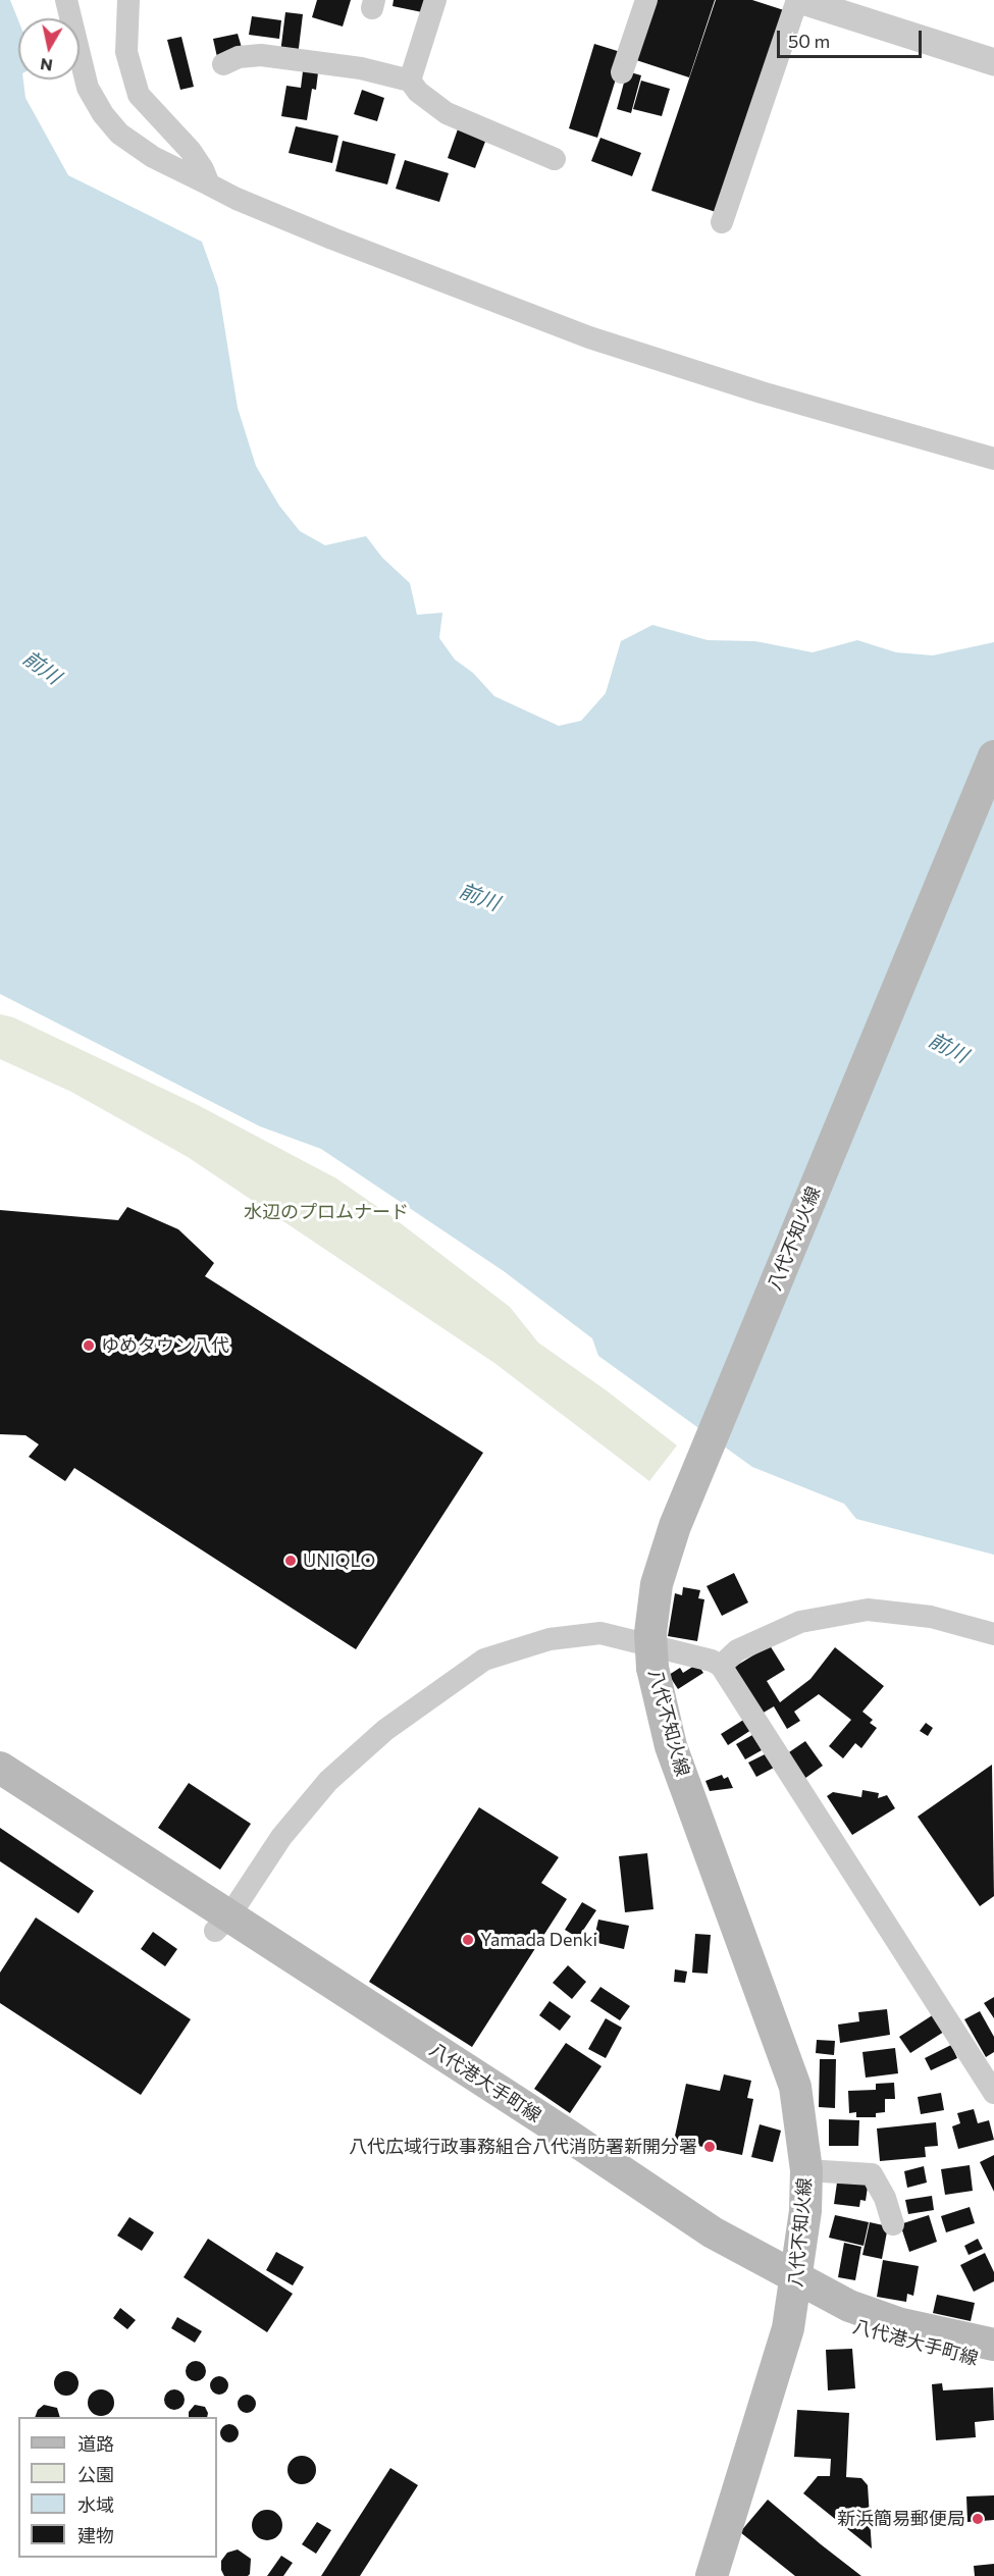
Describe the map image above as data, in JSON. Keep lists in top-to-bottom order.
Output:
{
  "streets": {
    "main road": ["八代不知火線", "八代港大手町線"]
  },
  "crossings": [
    ["八代不知火線", "八代港大手町線"]
  ],
  "water": ["前川"],
  "parks": ["水辺のプロムナード"],
  "places": [
    "ゆめタウン八代",
    "UNIQLO",
    "Yamada Denki",
    "八代広域行政事務組合八代消防署新開分署",
    "新浜簡易郵便局"
  ],
  "legend": [
    "道路",
    "公園",
    "水域",
    "建物"
  ],
  "scale_bar": "50 m",
  "north": "bottom"
}
